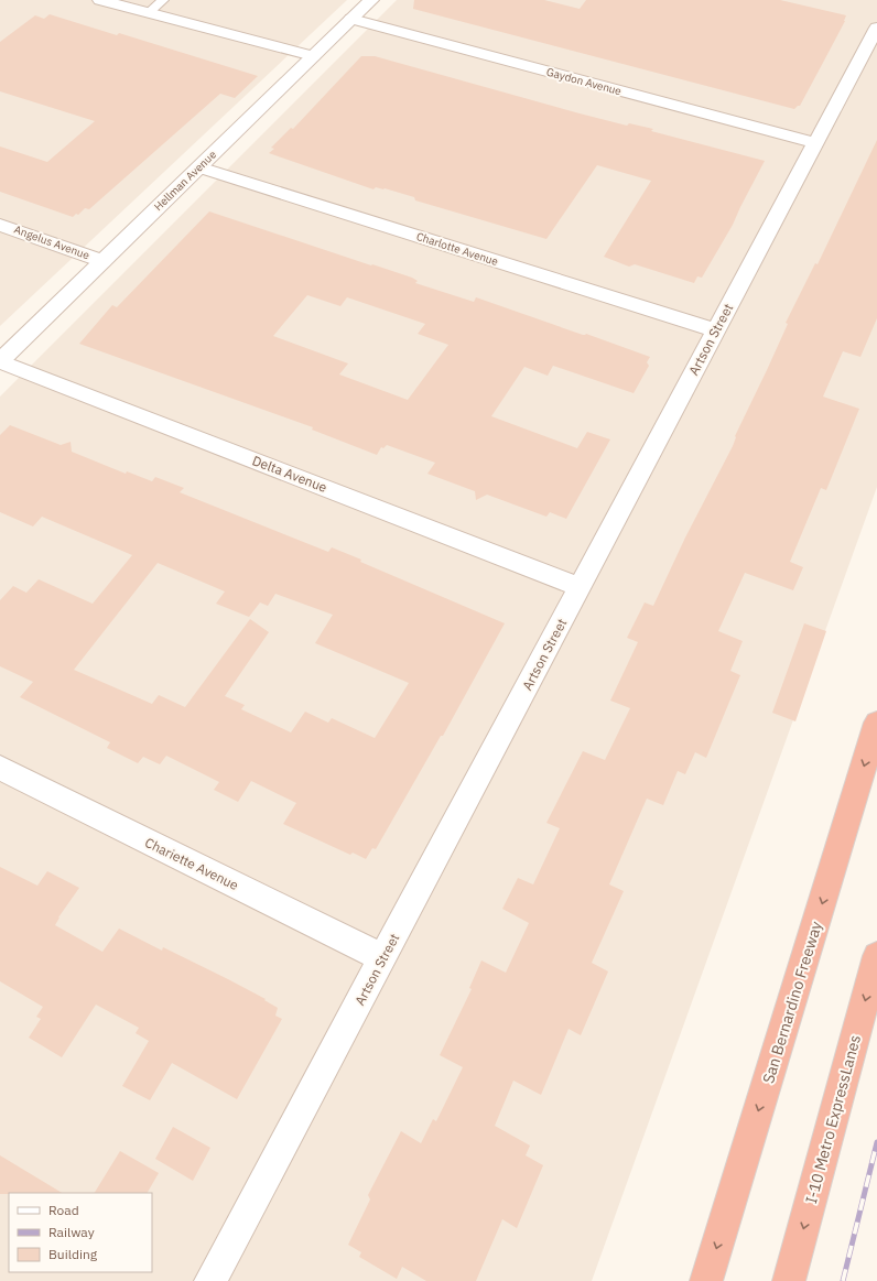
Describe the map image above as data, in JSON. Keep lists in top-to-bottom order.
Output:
{
  "streets": {
    "highway": ["San Bernardino Freeway", "I-10 Metro ExpressLanes"],
    "street": [
      "Gaydon Avenue",
      "Hellman Avenue",
      "Angelus Avenue",
      "Charlotte Avenue",
      "Artson Street",
      "Delta Avenue",
      "Chariette Avenue"
    ]
  },
  "crossings": [
    ["Gaydon Avenue", "Hellman Avenue"],
    ["Gaydon Avenue", "Artson Street"],
    ["Hellman Avenue", "Angelus Avenue"],
    ["Hellman Avenue", "Charlotte Avenue"],
    ["Hellman Avenue", "Delta Avenue"],
    ["Charlotte Avenue", "Artson Street"],
    ["Artson Street", "Delta Avenue"],
    ["Artson Street", "Chariette Avenue"]
  ],
  "one_way": ["San Bernardino Freeway", "I-10 Metro ExpressLanes"],
  "legend": ["Road", "Railway", "Building"]
}
